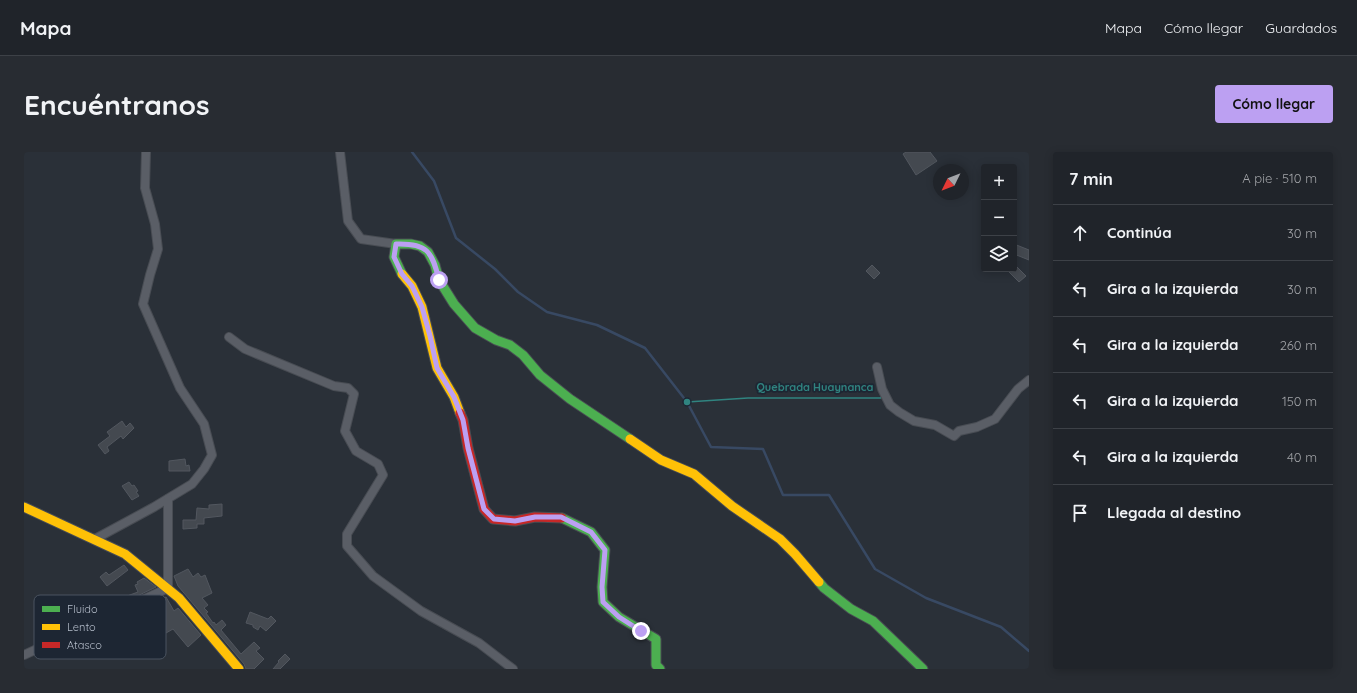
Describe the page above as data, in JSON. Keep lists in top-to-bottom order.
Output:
{
  "places": ["Quebrada Huaynanca"],
  "legend": ["Fluido", "Lento", "Atasco"],
  "north": "bottom left",
  "page": {
    "header": "Mapa",
    "nav": ["Mapa", "Cómo llegar", "Guardados"],
    "buttons": "Cómo llegar",
    "title": "Encuéntranos",
    "heading": ["7 min", "A pie · 510 m"],
    "map_buttons": ["+", "−"],
    "list": [
      ["Continúa", "30 m"],
      ["Gira a la izquierda", "30 m"],
      ["Gira a la izquierda", "260 m"],
      ["Gira a la izquierda", "150 m"],
      ["Gira a la izquierda", "40 m"],
      "Llegada al destino"
    ]
  }
}
